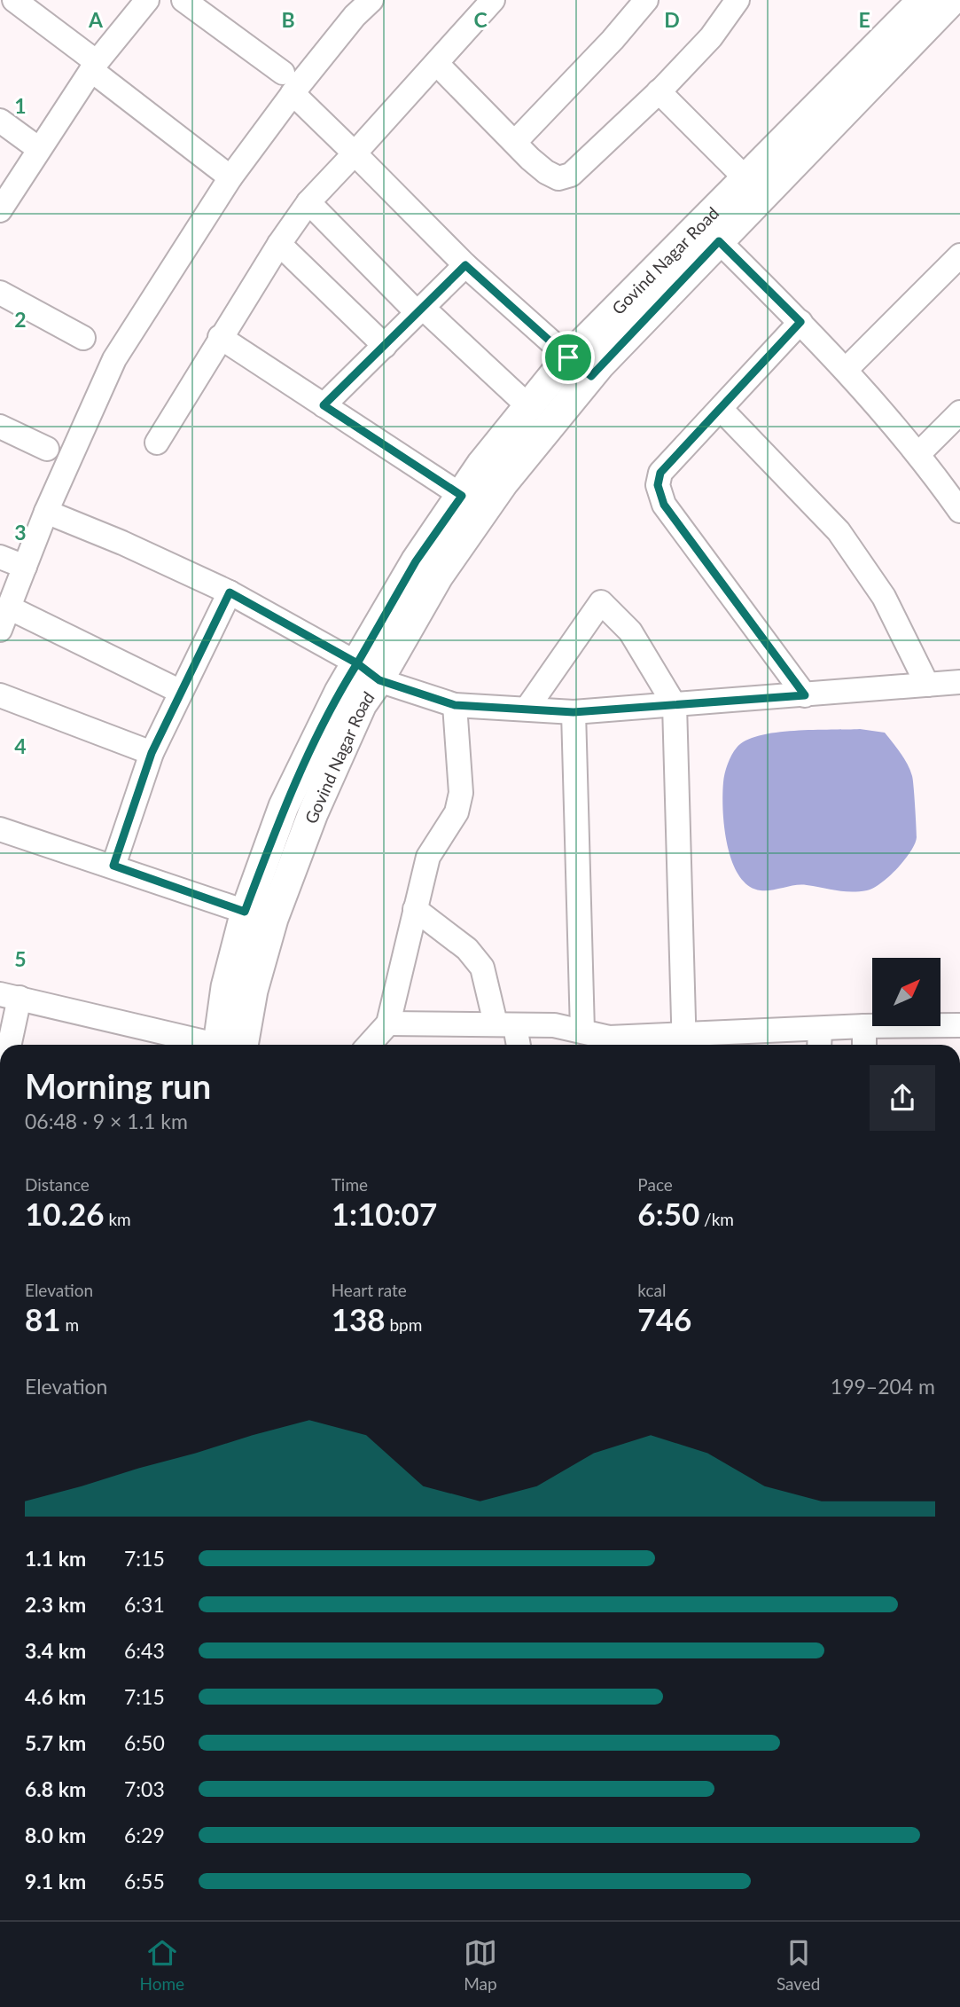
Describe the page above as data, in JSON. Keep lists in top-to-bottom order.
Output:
{
  "streets": {
    "main road": ["Govind Nagar Road"]
  },
  "north": "top right",
  "page": {
    "heading": ["Morning run", "06:48 · 9 × 1.1 km"],
    "stats": [
      ["Distance", "10.26 km"],
      ["Time", "1:10:07"],
      ["Pace", "6:50 /km"],
      ["Elevation", "81 m"],
      ["Heart rate", "138 bpm"],
      ["kcal", "746"]
    ],
    "chart": ["Elevation", "199–204 m"],
    "list": [
      {
        "name": "1.1 km",
        "note": "7:15"
      },
      {
        "name": "2.3 km",
        "note": "6:31"
      },
      {
        "name": "3.4 km",
        "note": "6:43"
      },
      {
        "name": "4.6 km",
        "note": "7:15"
      },
      {
        "name": "5.7 km",
        "note": "6:50"
      },
      {
        "name": "6.8 km",
        "note": "7:03"
      },
      {
        "name": "8.0 km",
        "note": "6:29"
      },
      {
        "name": "9.1 km",
        "note": "6:55"
      }
    ],
    "tabs": ["Home", "Map", "Saved"]
  },
  "grid": {
    "columns": [
      "A",
      "B",
      "C",
      "D",
      "E"
    ],
    "rows": [
      "1",
      "2",
      "3",
      "4",
      "5"
    ]
  }
}
